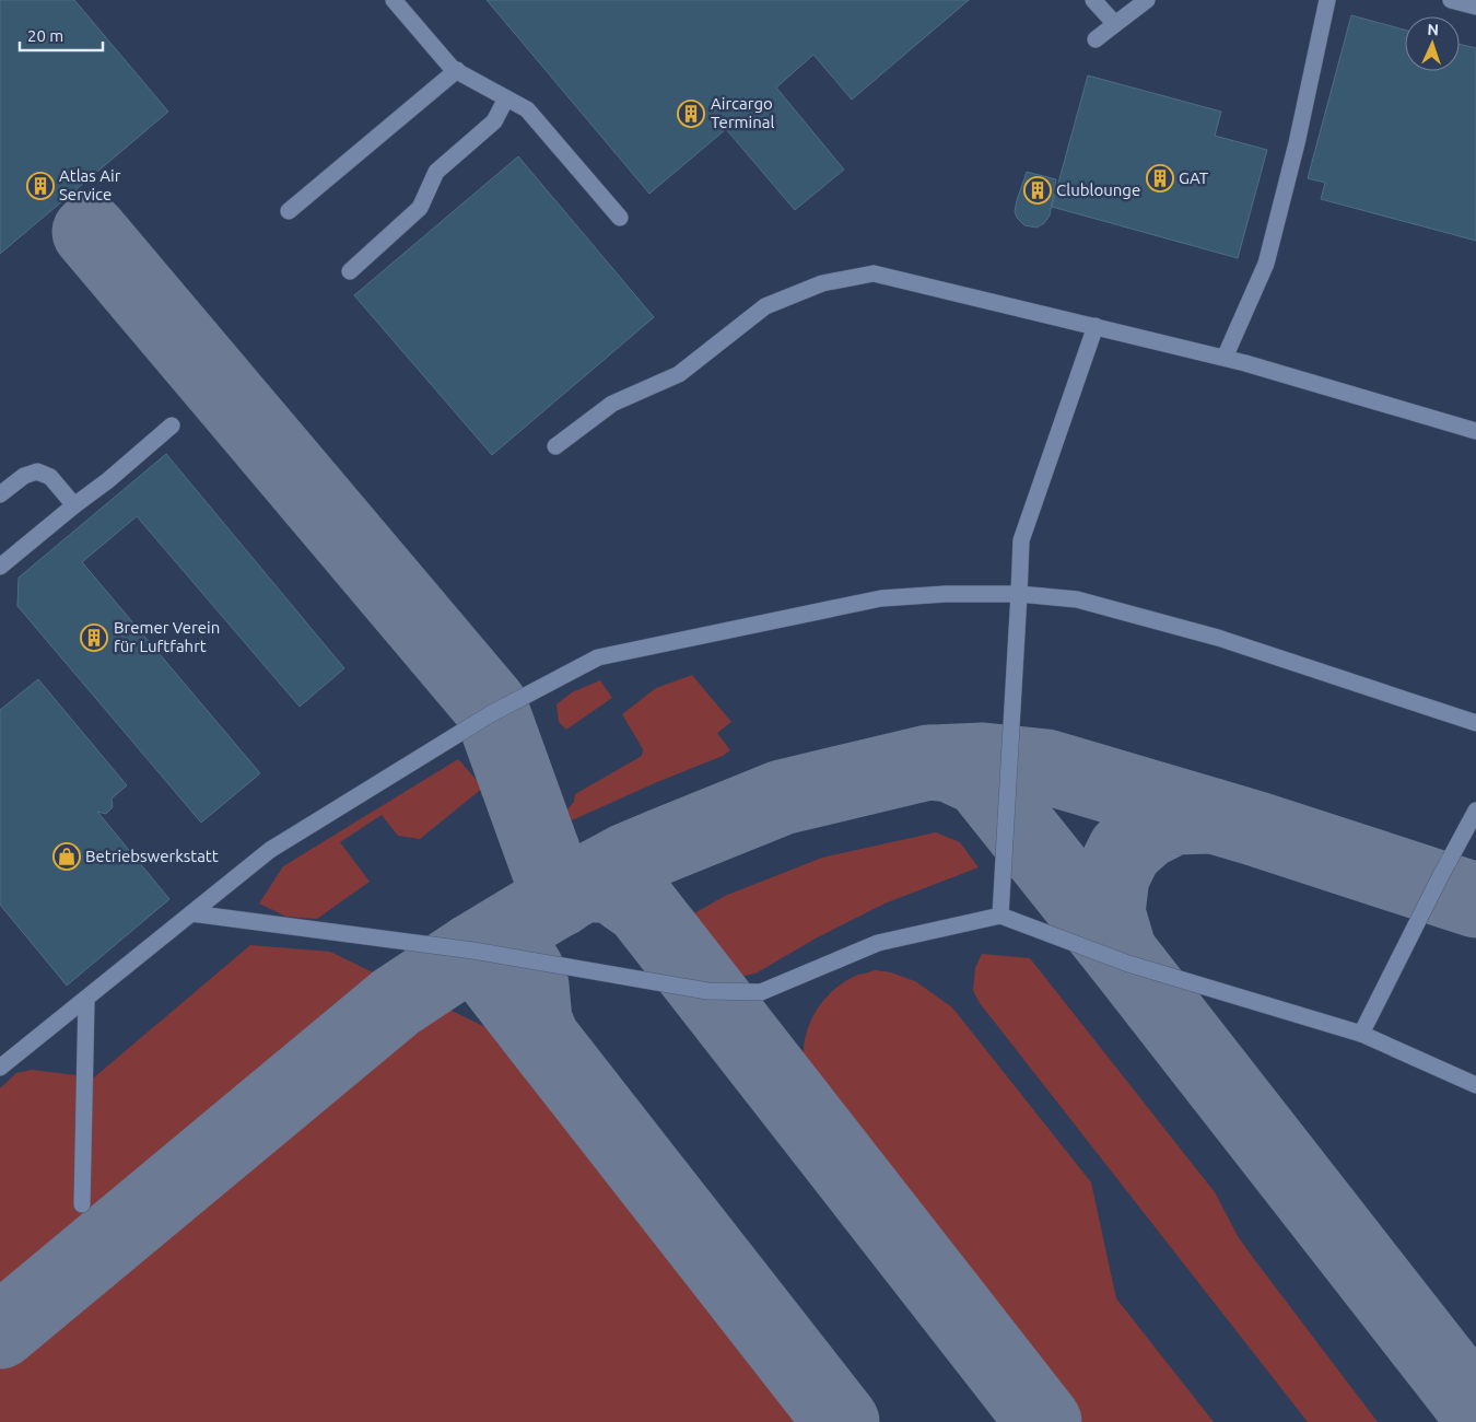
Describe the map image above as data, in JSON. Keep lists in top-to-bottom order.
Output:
{
  "places": {
    "building": [
      "Aircargo Terminal",
      "GAT",
      "Atlas Air Service",
      "Clublounge",
      "Bremer Verein für Luftfahrt"
    ],
    "shop": ["Betriebswerkstatt"]
  },
  "scale_bar": "20 m",
  "north": "top"
}
